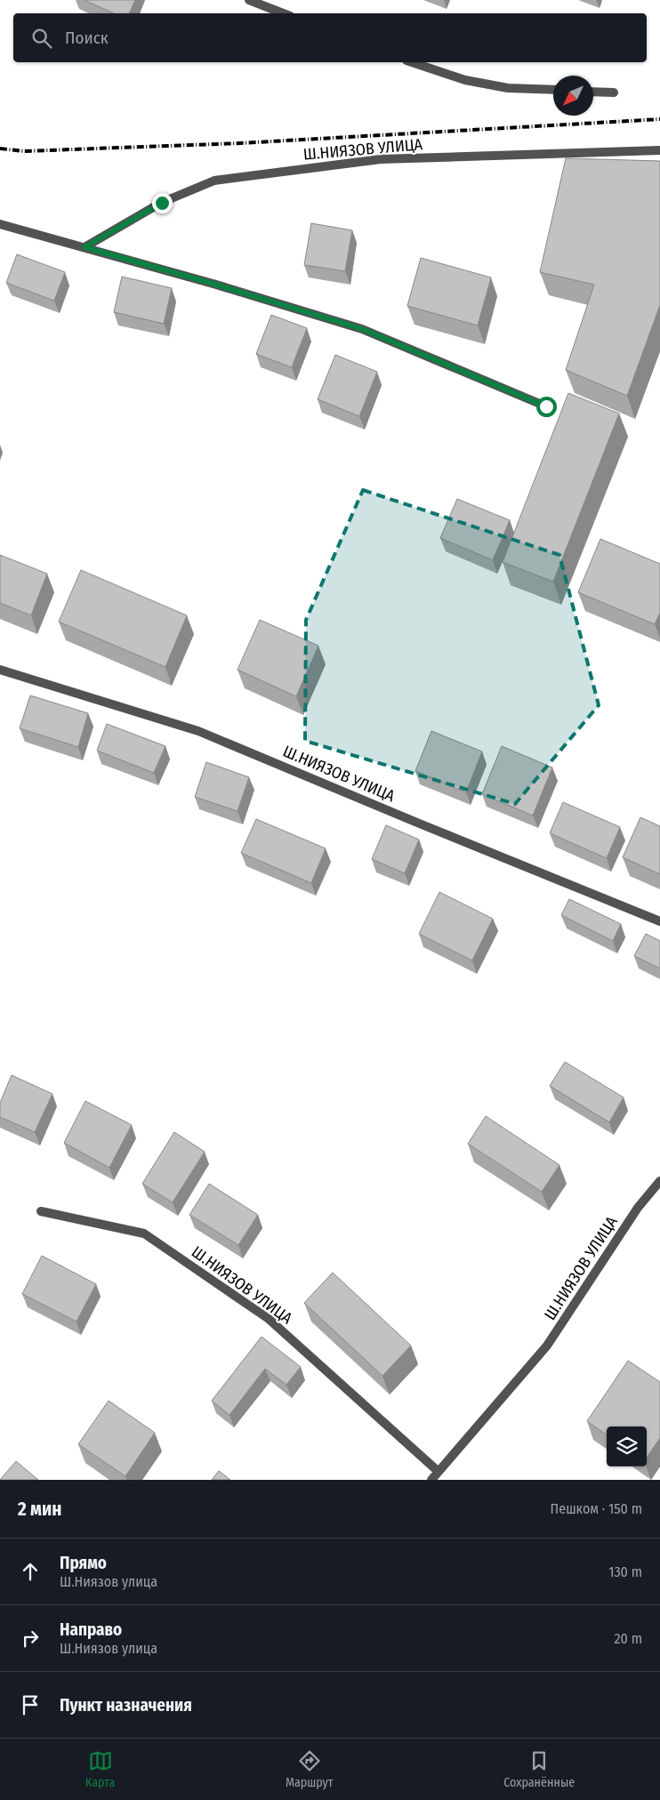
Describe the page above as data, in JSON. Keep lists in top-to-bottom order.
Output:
{
  "streets": {
    "street": ["Ш.НИЯЗОВ УЛИЦА"]
  },
  "north": "bottom left",
  "page": {
    "search": "Поиск",
    "heading": ["2 мин", "Пешком · 150 m"],
    "list": [
      ["Прямо", "Ш.Ниязов улица", "130 m"],
      ["Направо", "Ш.Ниязов улица", "20 m"],
      "Пункт назначения"
    ],
    "nav": ["Карта", "Маршрут", "Сохранённые"]
  }
}
